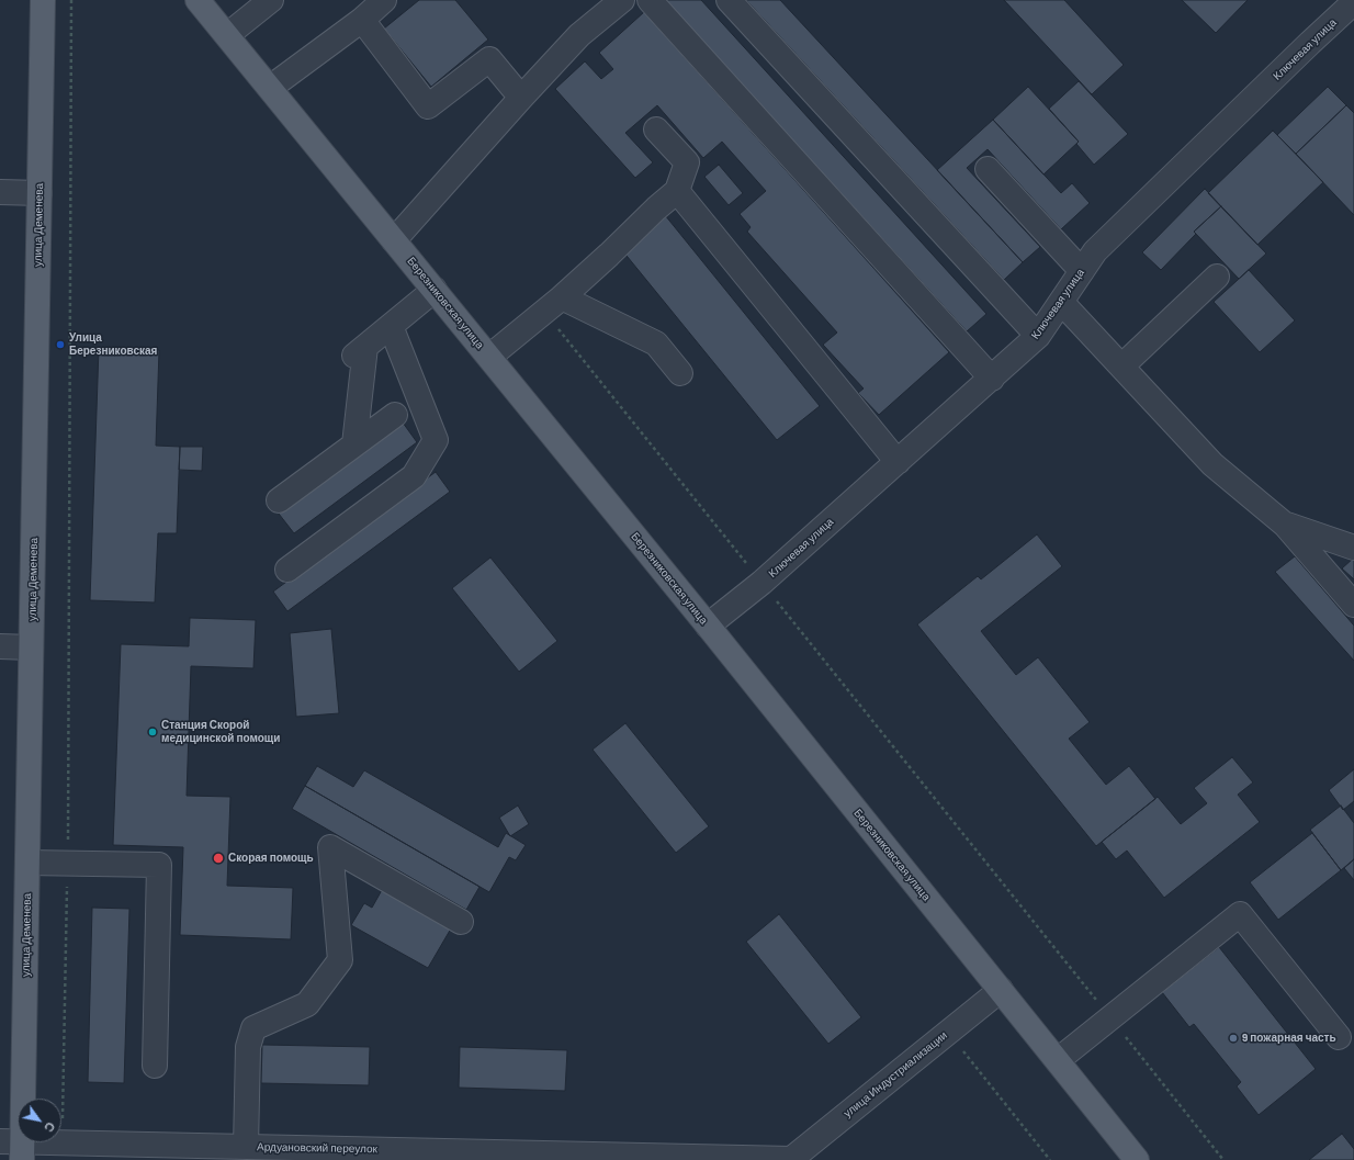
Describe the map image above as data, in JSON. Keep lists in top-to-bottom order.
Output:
{
  "streets": {
    "main road": ["улица Деменева", "Березниковская улица"],
    "street": ["Ключевая улица", "улица Индустриализации", "Ардуановский переулок"]
  },
  "crossings": [
    ["Ключевая улица", "Березниковская улица"],
    ["улица Деменева", "Ардуановский переулок"],
    ["Березниковская улица", "улица Индустриализации"],
    ["улица Индустриализации", "Ардуановский переулок"]
  ],
  "places": [
    "Улица Березниковская",
    "Станция Скорой медицинской помощи",
    "Скорая помощь",
    "9 пожарная часть"
  ],
  "north": "bottom right"
}
